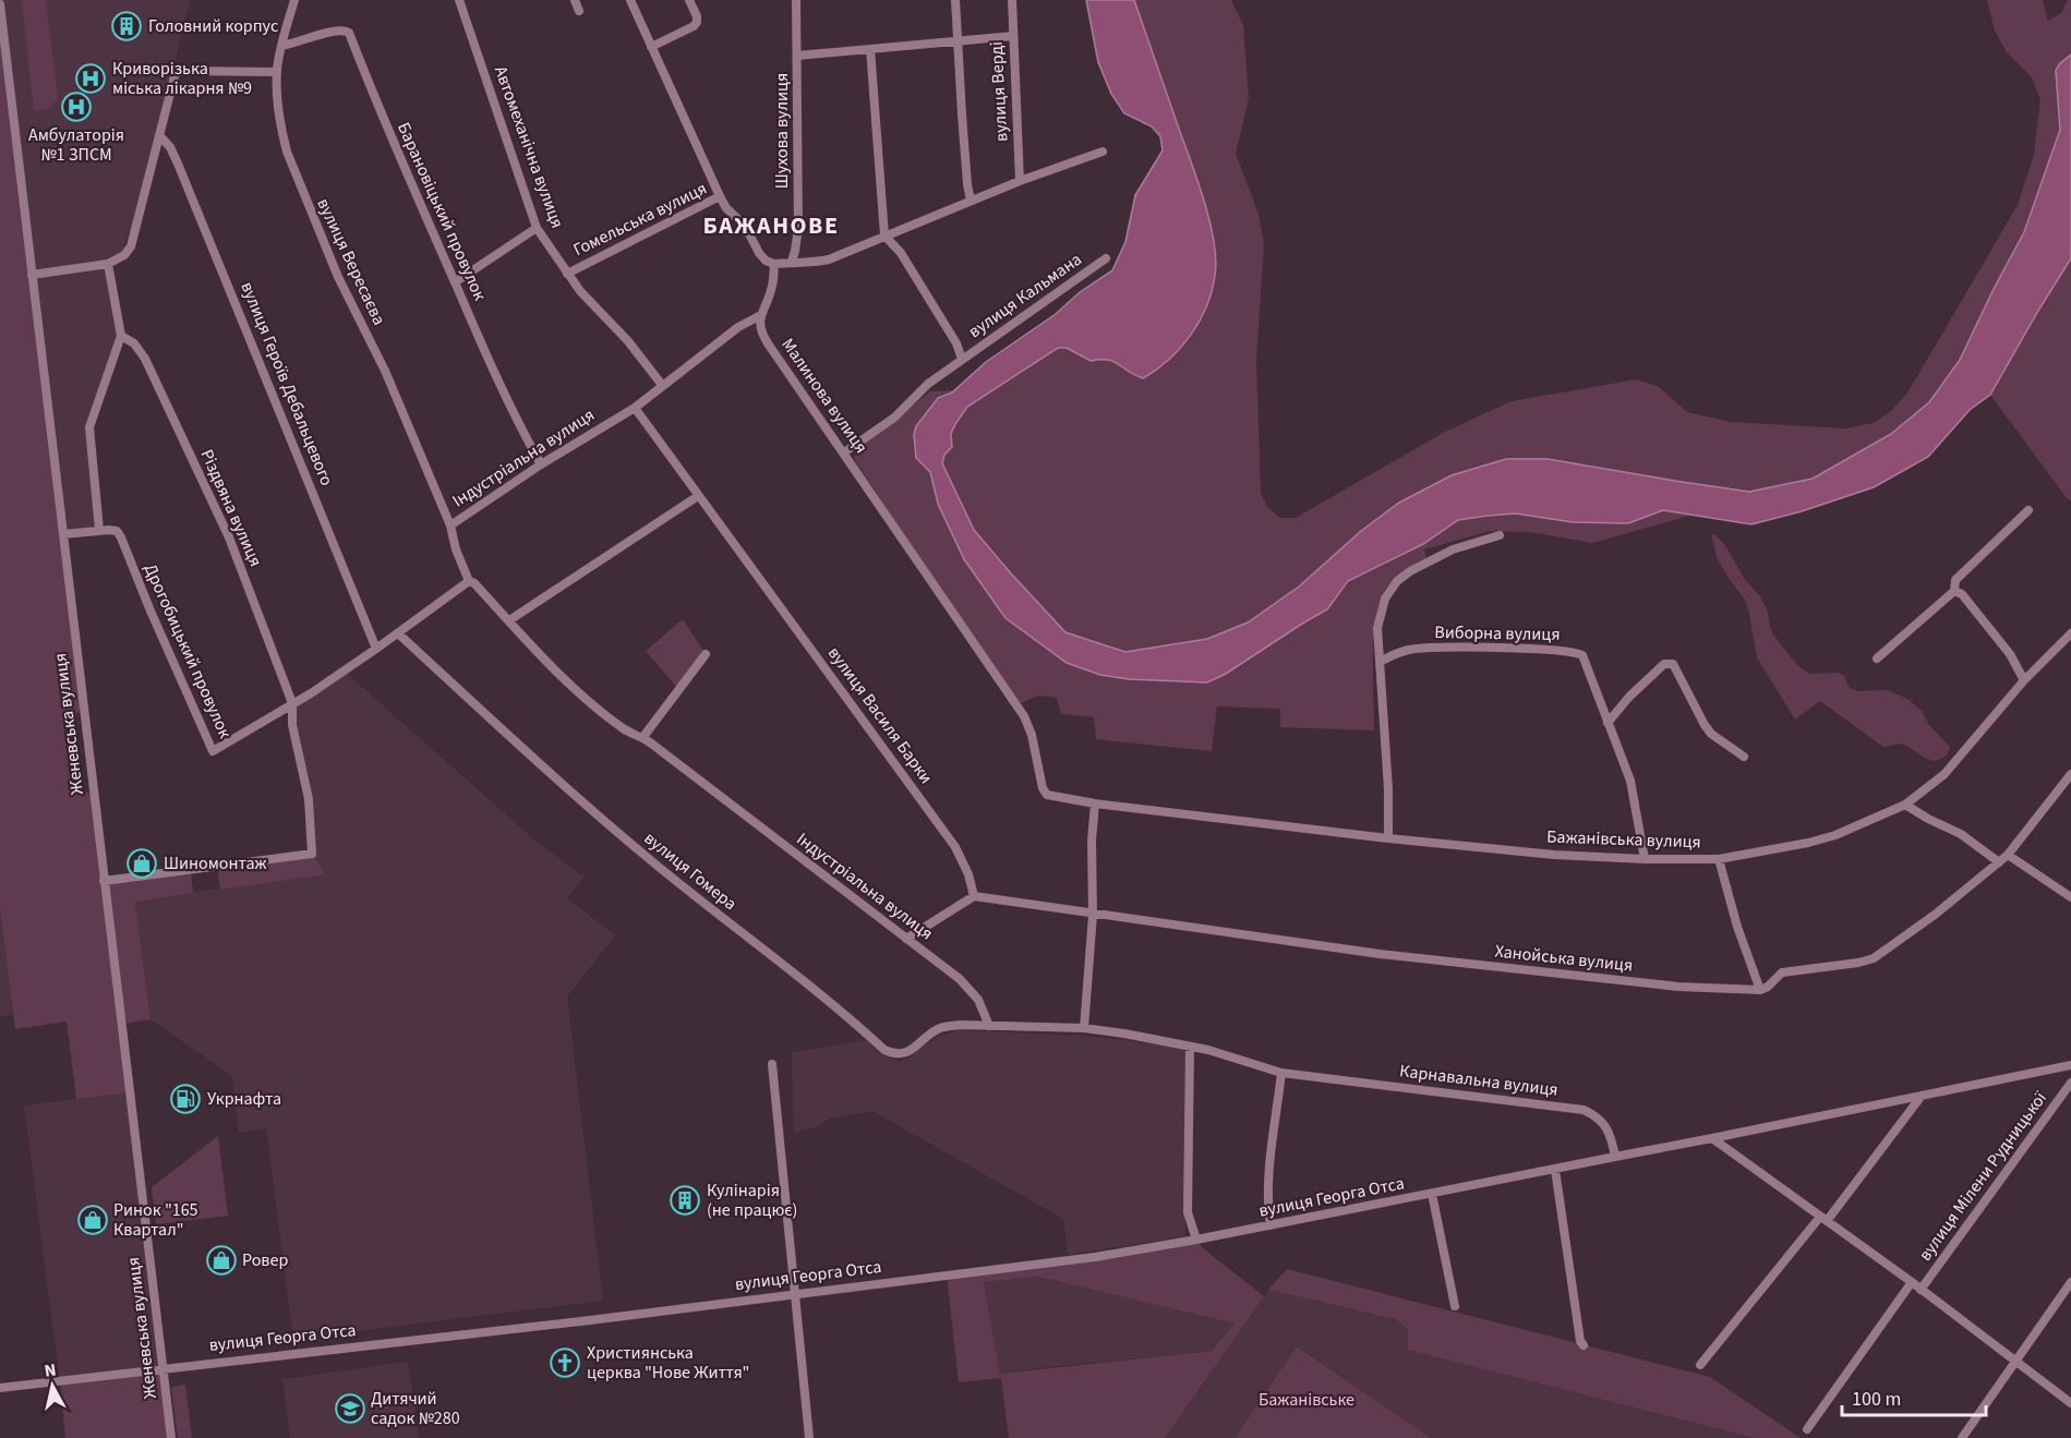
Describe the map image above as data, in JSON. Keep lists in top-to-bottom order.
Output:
{
  "streets": {
    "street": [
      "вулиця Верді",
      "Шухова вулиця",
      "Автомеханічна вулиця",
      "Барановіцький провулок",
      "Гомельська вулиця",
      "вулиця Вересаєва",
      "вулиця Кальмана",
      "вулиця Героїв Дебальцевого",
      "Малинова вулиця",
      "Індустріальна вулиця",
      "Різдвяна вулиця",
      "Виборна вулиця",
      "Дрогобицький провулок",
      "вулиця Василя Барки",
      "Женевська вулиця",
      "Бажанівська вулиця",
      "вулиця Гомера",
      "Ханойська вулиця",
      "Карнавальна вулиця",
      "вулиця Мілени Рудницької",
      "вулиця Георга Отса"
    ]
  },
  "crossings": [
    ["Автомеханічна вулиця", "Гомельська вулиця"],
    ["Автомеханічна вулиця", "Індустріальна вулиця"],
    ["Барановіцький провулок", "вулиця Вересаєва"],
    ["Барановіцький провулок", "Індустріальна вулиця"],
    ["вулиця Вересаєва", "Індустріальна вулиця"],
    ["вулиця Кальмана", "Малинова вулиця"],
    ["Малинова вулиця", "Індустріальна вулиця"],
    ["Малинова вулиця", "Бажанівська вулиця"],
    ["Індустріальна вулиця", "вулиця Василя Барки"],
    ["Індустріальна вулиця", "вулиця Гомера"],
    ["Різдвяна вулиця", "Дрогобицький провулок"],
    ["Різдвяна вулиця", "Женевська вулиця"],
    ["Виборна вулиця", "Бажанівська вулиця"],
    ["вулиця Василя Барки", "Ханойська вулиця"],
    ["Женевська вулиця", "вулиця Георга Отса"],
    ["вулиця Гомера", "Карнавальна вулиця"],
    ["Карнавальна вулиця", "вулиця Георга Отса"]
  ],
  "districts": ["БАЖАНОВЕ"],
  "parks": ["Бажанівське"],
  "places": {
    "building": ["Головний корпус", "Кулінарія (не працює)"],
    "hospital": ["Криворізька міська лікарня №9", "Амбулаторія №1 ЗПСМ"],
    "shop": ["Шиномонтаж", "Ринок \"165 Квартал\"", "Ровер"],
    "fuel station": ["Укрнафта"],
    "church": ["Християнська церква \"Нове Життя\""],
    "school or university": ["Дитячий садок №280"]
  },
  "scale_bar": "100 m",
  "north": "top"
}
